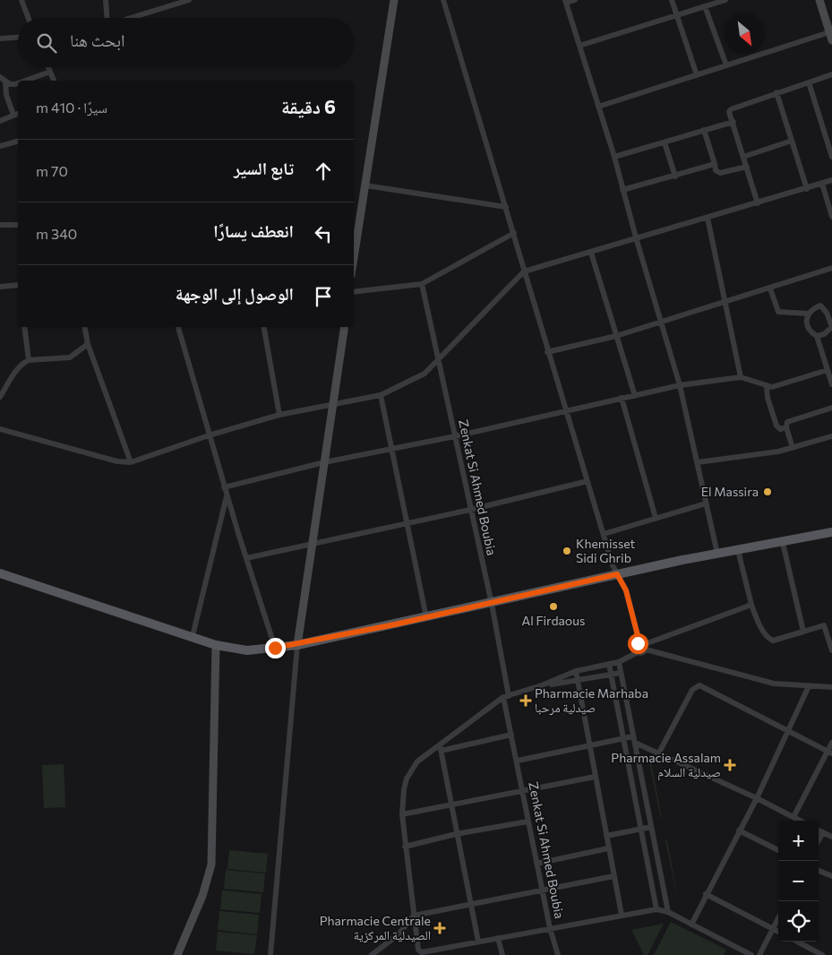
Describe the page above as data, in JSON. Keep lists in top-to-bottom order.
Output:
{
  "streets": {
    "street": ["Zenkat Si Ahmed Boubia"]
  },
  "places": {
    "other": ["El Massira", "Khemisset Sidi Ghrib", "Al Firdaous"],
    "health": ["Pharmacie Marhaba صيدلية مرحبا", "Pharmacie Assalam صيدلية السلام", "Pharmacie Centrale الصيدلية المركزية"]
  },
  "north": "bottom right",
  "page": {
    "search": "ابحث هنا",
    "heading": ["6 دقيقة", "سيرًا · 410 m"],
    "list": [
      ["تابع السير", "70 m"],
      ["انعطف يسارًا", "340 m"],
      "الوصول إلى الوجهة"
    ],
    "map_buttons": ["+", "−"]
  }
}
